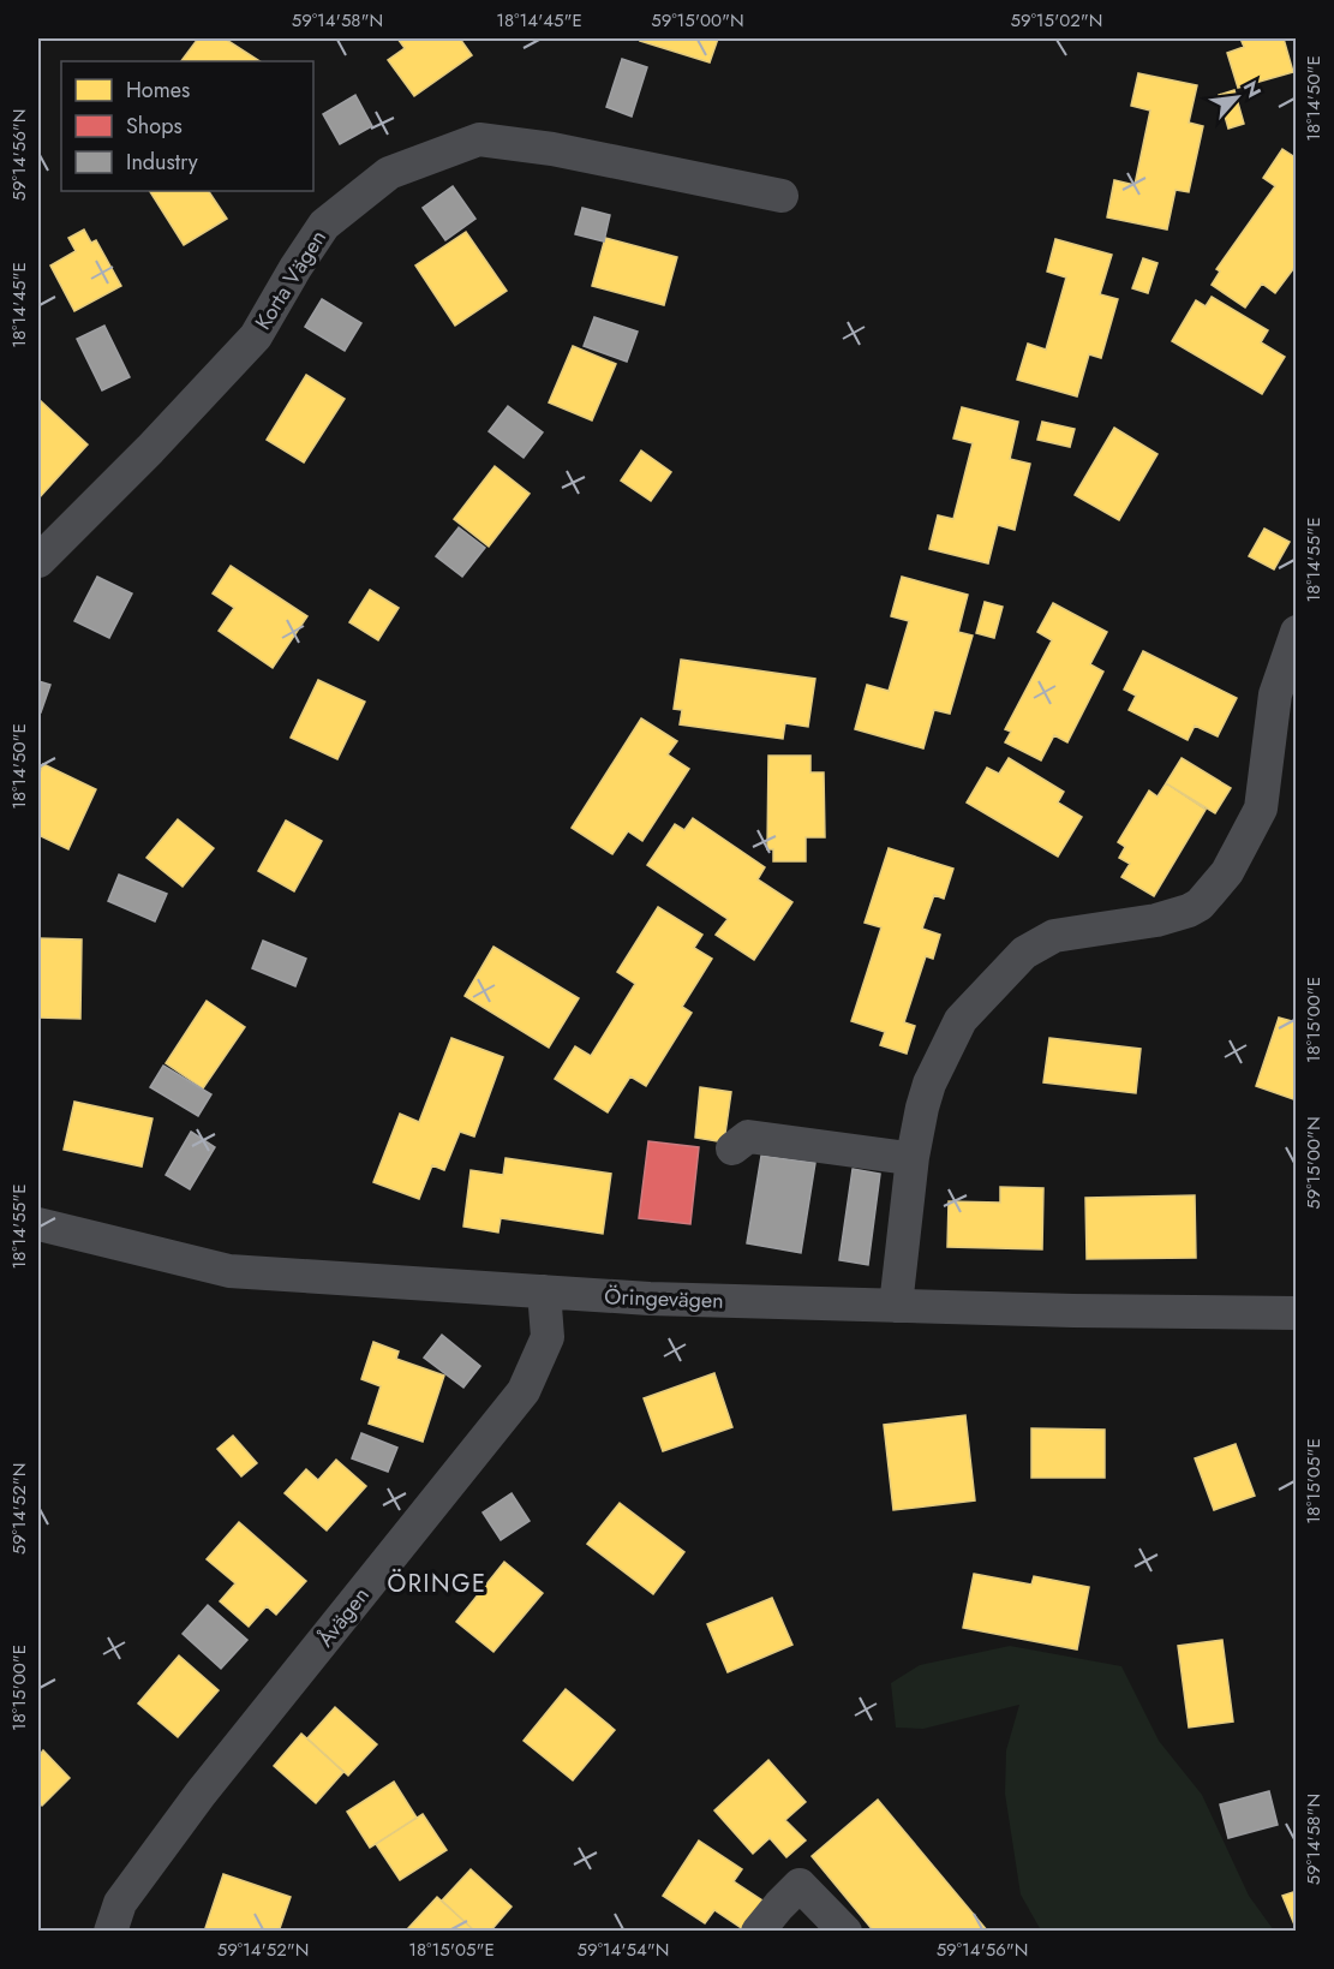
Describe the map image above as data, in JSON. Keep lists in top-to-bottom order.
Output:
{
  "streets": {
    "street": ["Korta Vägen", "Öringevägen", "Åvägen"]
  },
  "crossings": [
    ["Öringevägen", "Åvägen"]
  ],
  "districts": ["ÖRINGE"],
  "legend": ["Homes", "Shops", "Industry"],
  "north": "top right",
  "coordinates": [
    "59°14'58\"N",
    "18°14'45\"E",
    "59°15'00\"N",
    "59°15'02\"N",
    "18°14'50\"E",
    "59°14'56\"N",
    "18°14'55\"E",
    "18°15'00\"E",
    "18°15'05\"E",
    "59°14'52\"N",
    "59°14'54\"N"
  ]
}
